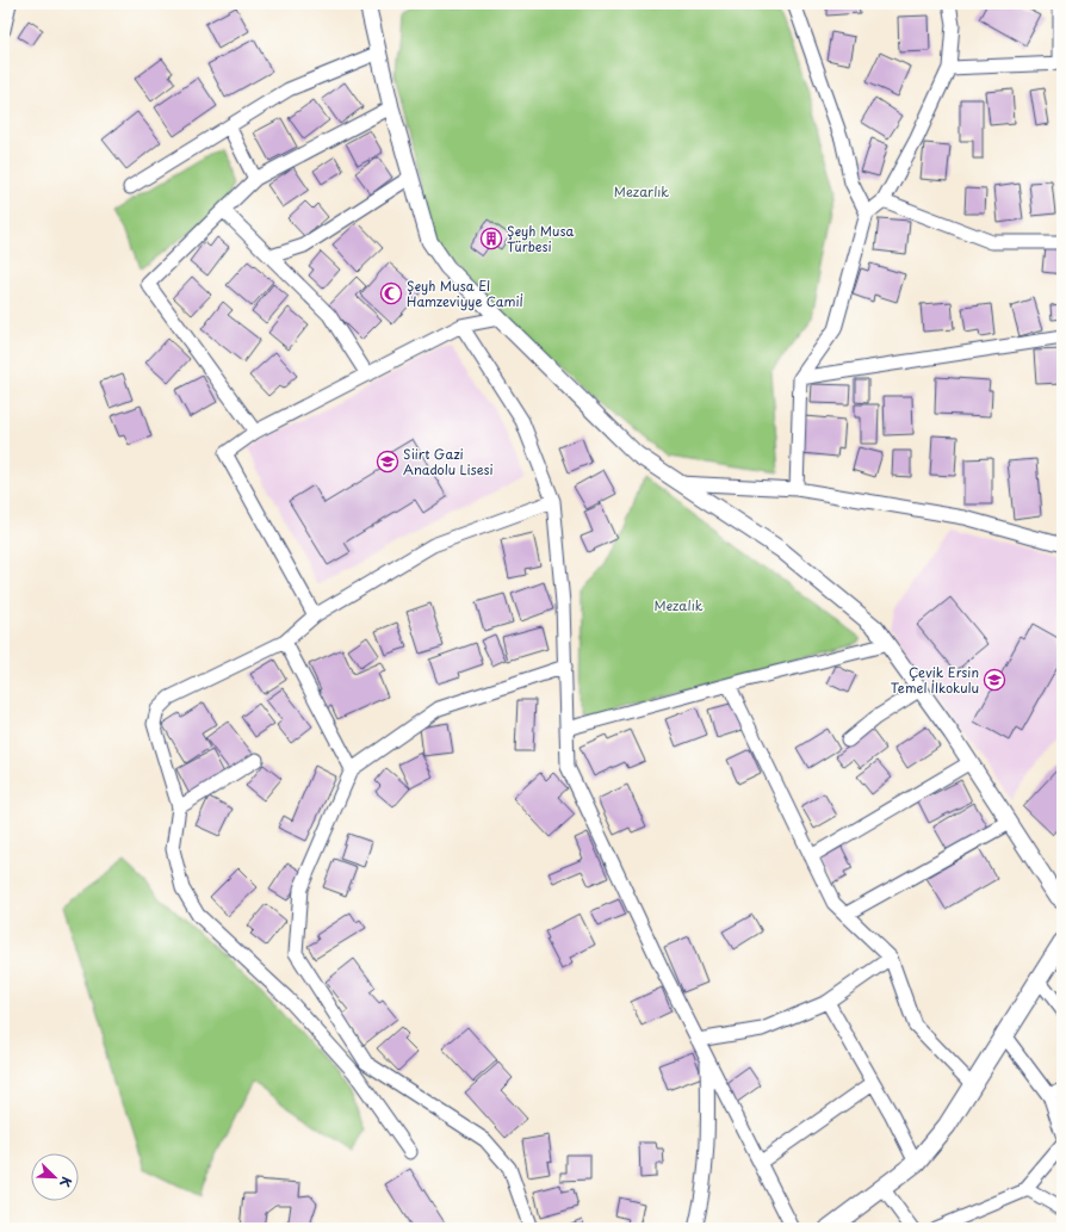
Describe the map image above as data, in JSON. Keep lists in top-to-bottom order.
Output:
{
  "parks": ["Mezarlık", "Mezalık"],
  "places": {
    "building": ["Şeyh Musa Türbesi"],
    "mosque": ["Şeyh Musa El Hamzeviyye Camiİ"],
    "school or university": ["Siirt Gazi Anadolu Lisesi", "Çevik Ersin Temel İlkokulu"]
  },
  "north": "bottom right"
}
